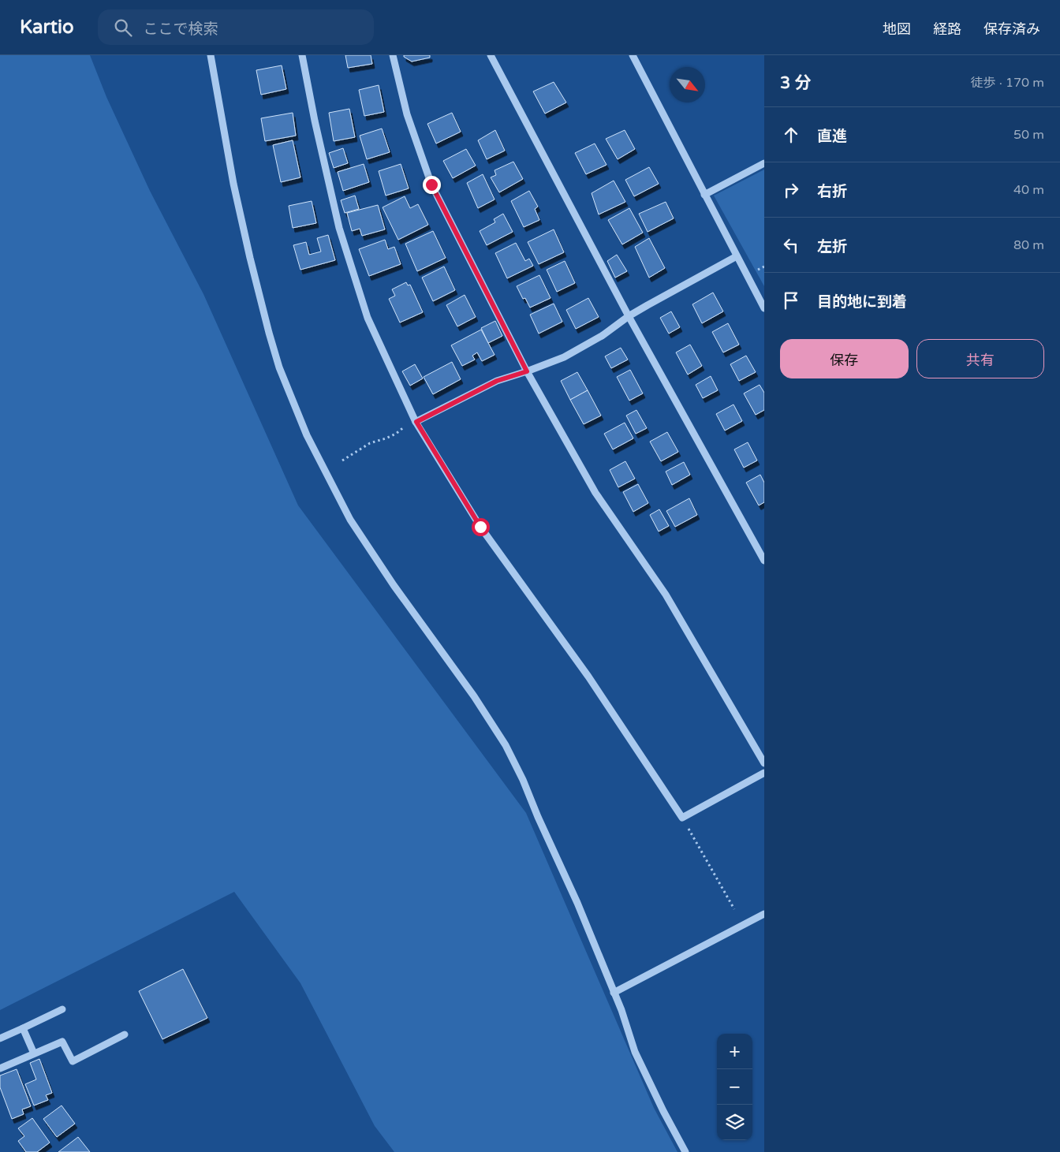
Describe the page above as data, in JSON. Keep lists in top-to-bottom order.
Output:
{
  "north": "bottom right",
  "page": {
    "header": "Kartio",
    "search": "ここで検索",
    "nav": ["地図", "経路", "保存済み"],
    "heading": ["3 分", "徒歩 · 170 m"],
    "list": [
      ["直進", "50 m"],
      ["右折", "40 m"],
      ["左折", "80 m"],
      "目的地に到着"
    ],
    "buttons": ["保存", "共有"],
    "map_buttons": ["+", "−"]
  }
}
